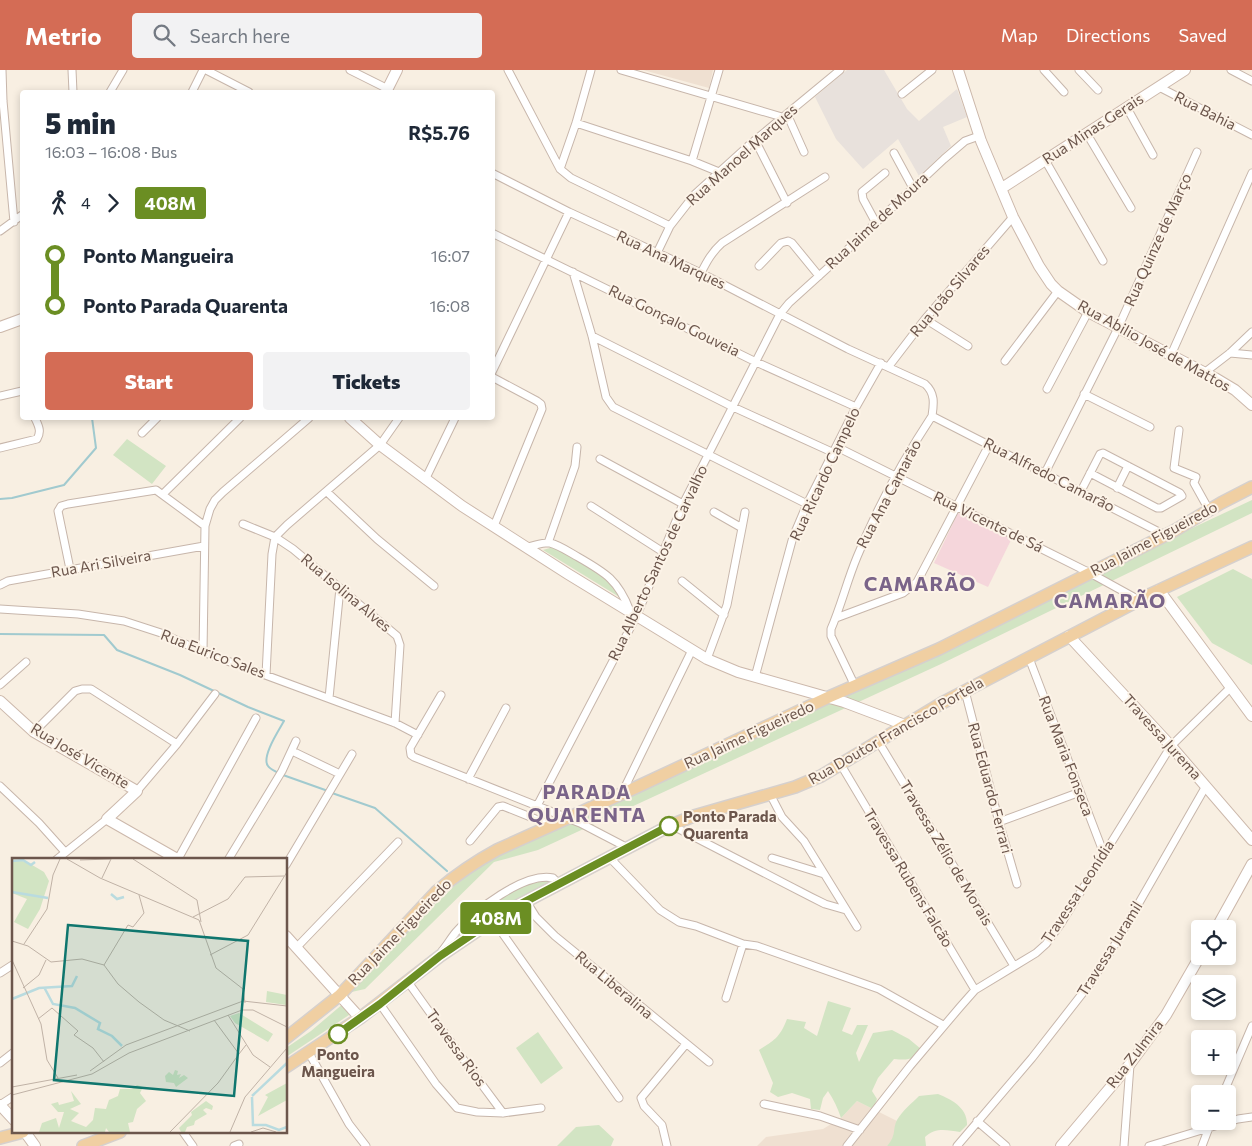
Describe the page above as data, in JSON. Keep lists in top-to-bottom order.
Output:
{
  "streets": {
    "main road": [
      "Rua Minas Gerais",
      "Rua Abilio José de Mattos",
      "Rua Jaime Figueiredo",
      "Rua Doutor Francisco Portela",
      "Travessa Jurema",
      "Rua José Vicente",
      "Rua Zulmira"
    ],
    "street": [
      "Rua Bahia",
      "Rua Manoel Marques",
      "Rua Jaime de Moura",
      "Rua Quinze de Março",
      "Rua Ana Marques",
      "Rua João Silvares",
      "Rua Gonçalo Gouveia",
      "Rua Ricardo Campelo",
      "Rua Alfredo Camarão",
      "Rua Ana Camarão",
      "Rua Vicente de Sá",
      "Rua Alberto Santos de Carvalho",
      "Rua Ari Silveira",
      "Rua Isolina Alves",
      "Rua Eurico Sales",
      "Rua Maria Fonseca",
      "Rua Eduardo Ferrari",
      "Travessa Zélio de Morais",
      "Travessa Rubens Falcão",
      "Travessa Leonídia",
      "Travessa Juramil",
      "Rua Liberalina",
      "Travessa Rios"
    ]
  },
  "crossings": [
    ["Rua Bahia", "Rua Minas Gerais"],
    ["Rua Minas Gerais", "Rua Abilio José de Mattos"],
    ["Rua Manoel Marques", "Rua Ana Marques"],
    ["Rua Jaime de Moura", "Rua Ana Marques"],
    ["Rua Jaime de Moura", "Rua Gonçalo Gouveia"],
    ["Rua Jaime de Moura", "Rua Abilio José de Mattos"],
    ["Rua Jaime de Moura", "Rua Vicente de Sá"],
    ["Rua Jaime de Moura", "Rua Alberto Santos de Carvalho"],
    ["Rua Quinze de Março", "Rua Abilio José de Mattos"],
    ["Rua Quinze de Março", "Rua Alfredo Camarão"],
    ["Rua Ana Marques", "Rua Ricardo Campelo"],
    ["Rua João Silvares", "Rua Abilio José de Mattos"],
    ["Rua Gonçalo Gouveia", "Rua Ricardo Campelo"],
    ["Rua Ricardo Campelo", "Rua Vicente de Sá"],
    ["Rua Alfredo Camarão", "Rua Ana Camarão"],
    ["Rua Alfredo Camarão", "Rua Jaime Figueiredo"],
    ["Rua Ana Camarão", "Rua Vicente de Sá"],
    ["Rua Ana Camarão", "Rua Jaime Figueiredo"],
    ["Rua Vicente de Sá", "Rua Jaime Figueiredo"],
    ["Rua Vicente de Sá", "Rua Alberto Santos de Carvalho"],
    ["Rua Vicente de Sá", "Rua Doutor Francisco Portela"],
    ["Rua Isolina Alves", "Rua Eurico Sales"],
    ["Rua Doutor Francisco Portela", "Travessa Jurema"],
    ["Rua Doutor Francisco Portela", "Rua Maria Fonseca"],
    ["Rua Doutor Francisco Portela", "Rua Eduardo Ferrari"],
    ["Rua Doutor Francisco Portela", "Travessa Zélio de Morais"],
    ["Rua Doutor Francisco Portela", "Travessa Rubens Falcão"],
    ["Rua Doutor Francisco Portela", "Rua Liberalina"],
    ["Rua Doutor Francisco Portela", "Travessa Rios"],
    ["Travessa Jurema", "Travessa Leonídia"],
    ["Travessa Jurema", "Travessa Juramil"],
    ["Rua Maria Fonseca", "Travessa Leonídia"],
    ["Travessa Zélio de Morais", "Travessa Leonídia"],
    ["Travessa Rubens Falcão", "Travessa Leonídia"]
  ],
  "districts": ["CAMARÃO", "CAMARÃO", "PARADA QUARENTA"],
  "places": ["Ponto Parada Quarenta", "Ponto Mangueira"],
  "lines": ["bus line 408M"],
  "page": {
    "header": "Metrio",
    "search": "Search here",
    "nav": ["Map", "Directions", "Saved"],
    "on_map": "408M",
    "heading": ["5 min", "16:03 – 16:08 · Bus", "R$5.76"],
    "legs": ["4", "408M"],
    "list": [
      {
        "name": "Ponto Mangueira",
        "value": "16:07"
      },
      {
        "name": "Ponto Parada Quarenta",
        "value": "16:08"
      }
    ],
    "buttons": ["Start", "Tickets"],
    "map_buttons": ["+", "−"]
  }
}
